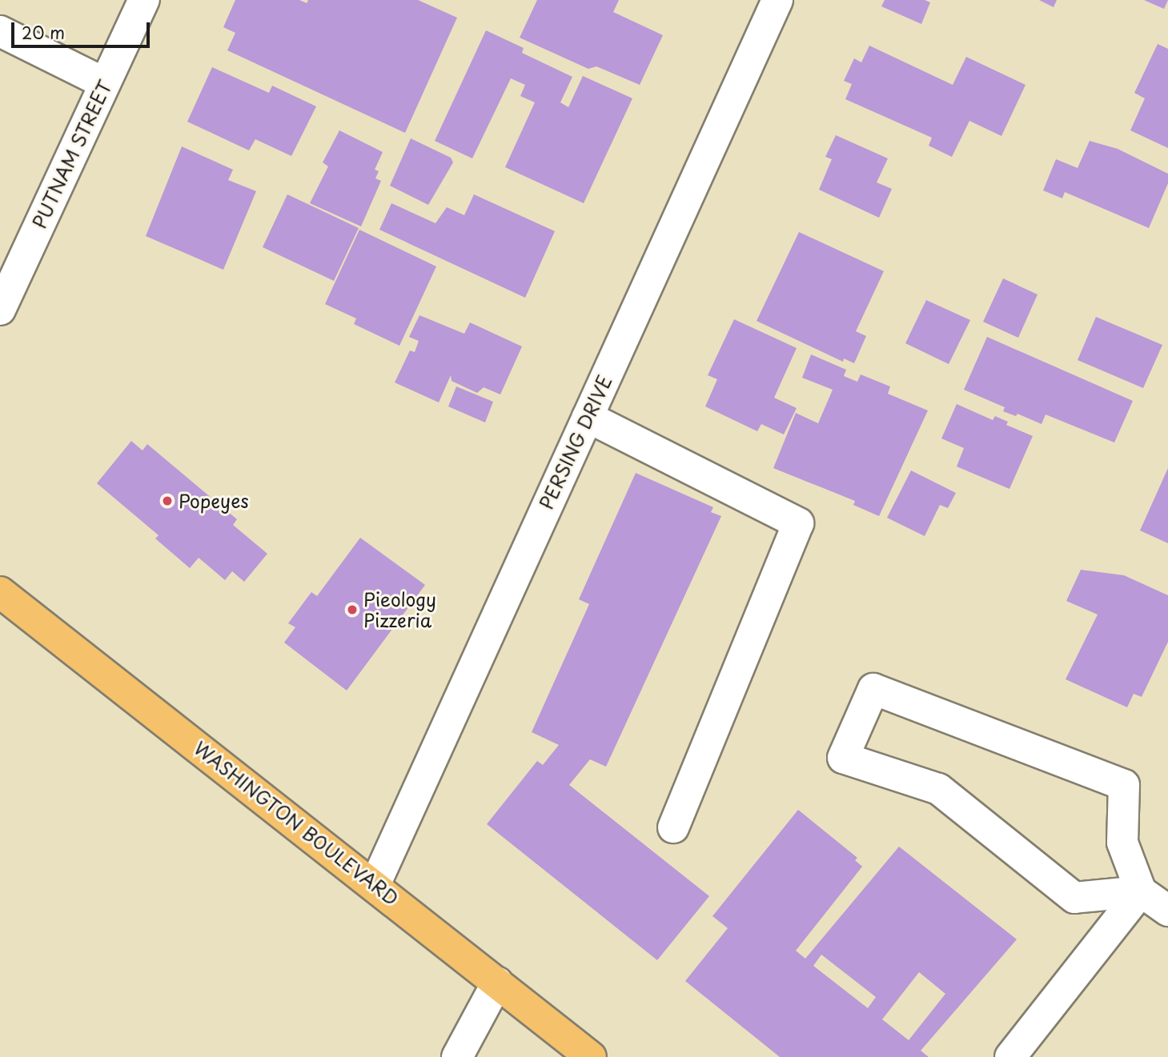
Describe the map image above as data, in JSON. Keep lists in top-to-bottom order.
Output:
{
  "streets": {
    "main road": ["WASHINGTON BOULEVARD"],
    "street": ["PUTNAM STREET", "PERSING DRIVE"]
  },
  "crossings": [
    ["PERSING DRIVE", "WASHINGTON BOULEVARD"]
  ],
  "places": ["Popeyes", "Pieology Pizzeria"],
  "scale_bar": "20 m"
}
